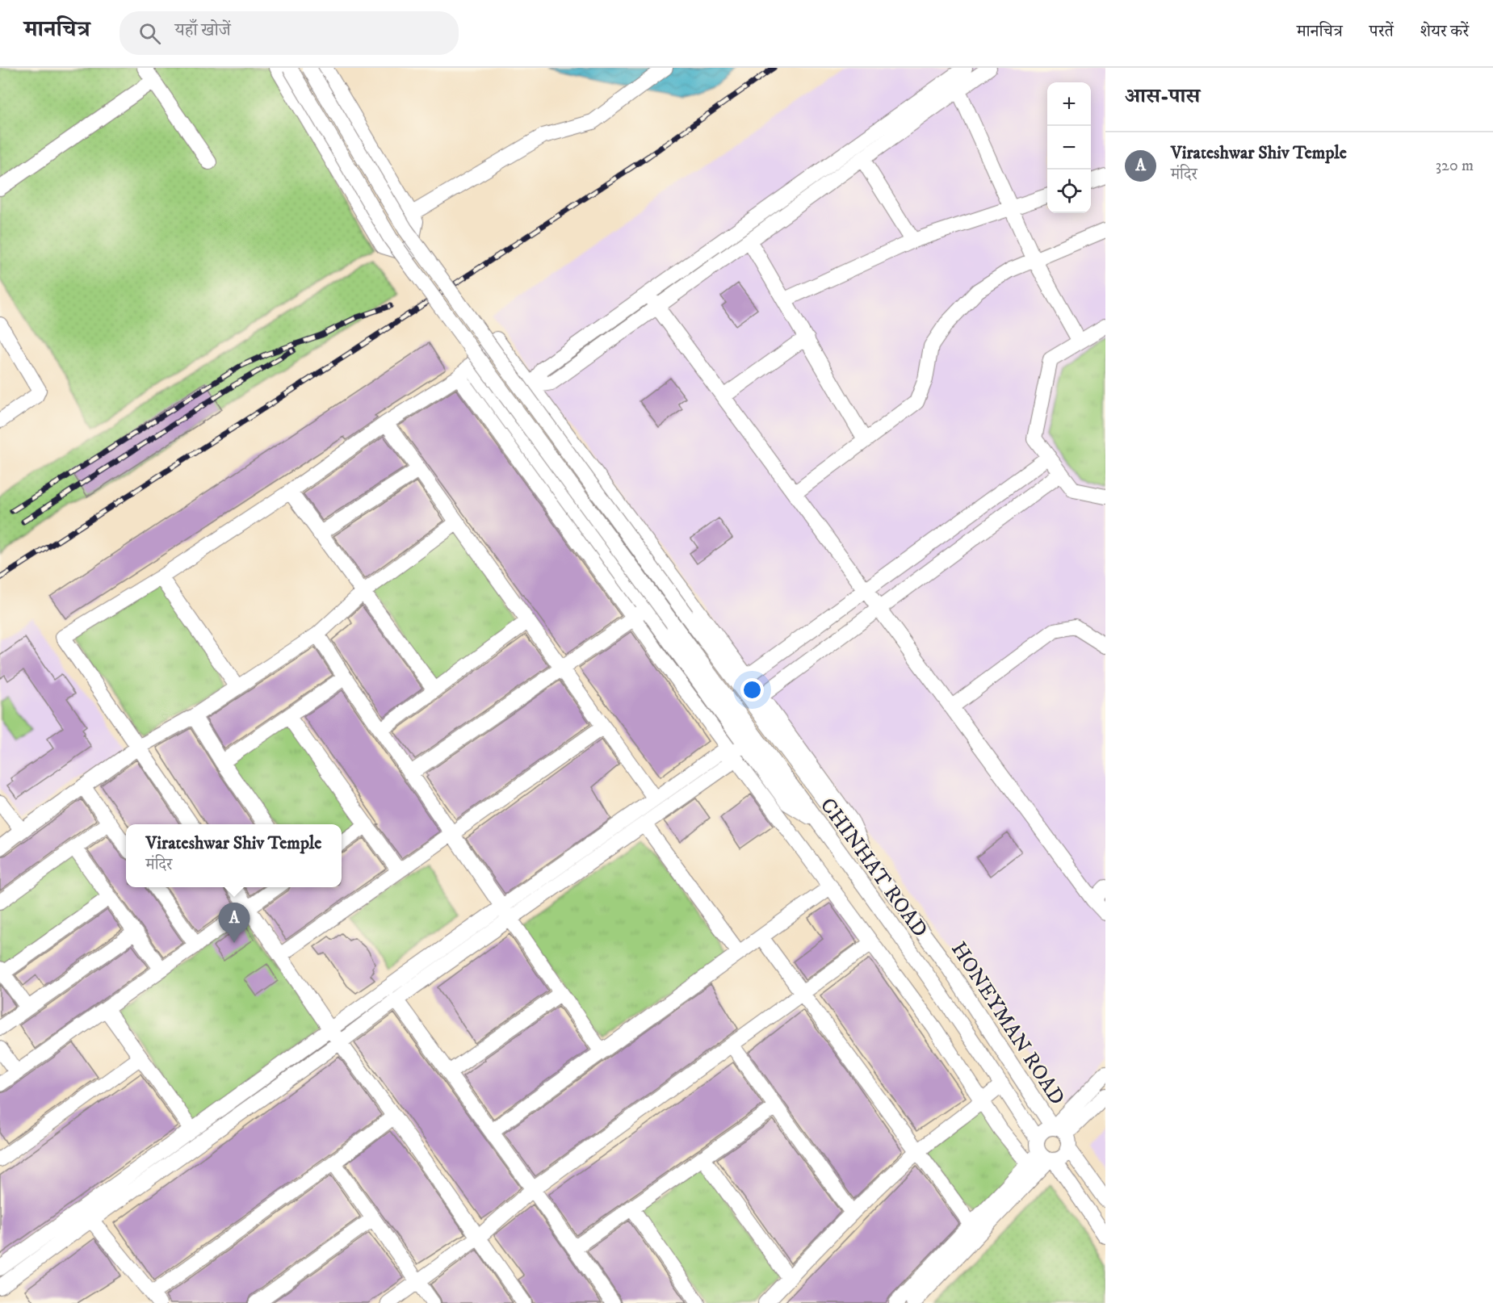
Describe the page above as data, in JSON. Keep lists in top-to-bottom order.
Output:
{
  "streets": {
    "street": ["CHINHAT ROAD", "HONEYMAN ROAD"]
  },
  "page": {
    "header": "मानचित्र",
    "search": "यहाँ खोजें",
    "nav": ["मानचित्र", "परतें", "शेयर करें"],
    "heading": "आस-पास",
    "map_buttons": ["+", "−"],
    "list": [
      {
        "mark": "A",
        "name": "Virateshwar Shiv Temple",
        "note": "मंदिर",
        "value": "320 m"
      }
    ],
    "popup": ["Virateshwar Shiv Temple", "मंदिर"],
    "pins": "A"
  }
}
